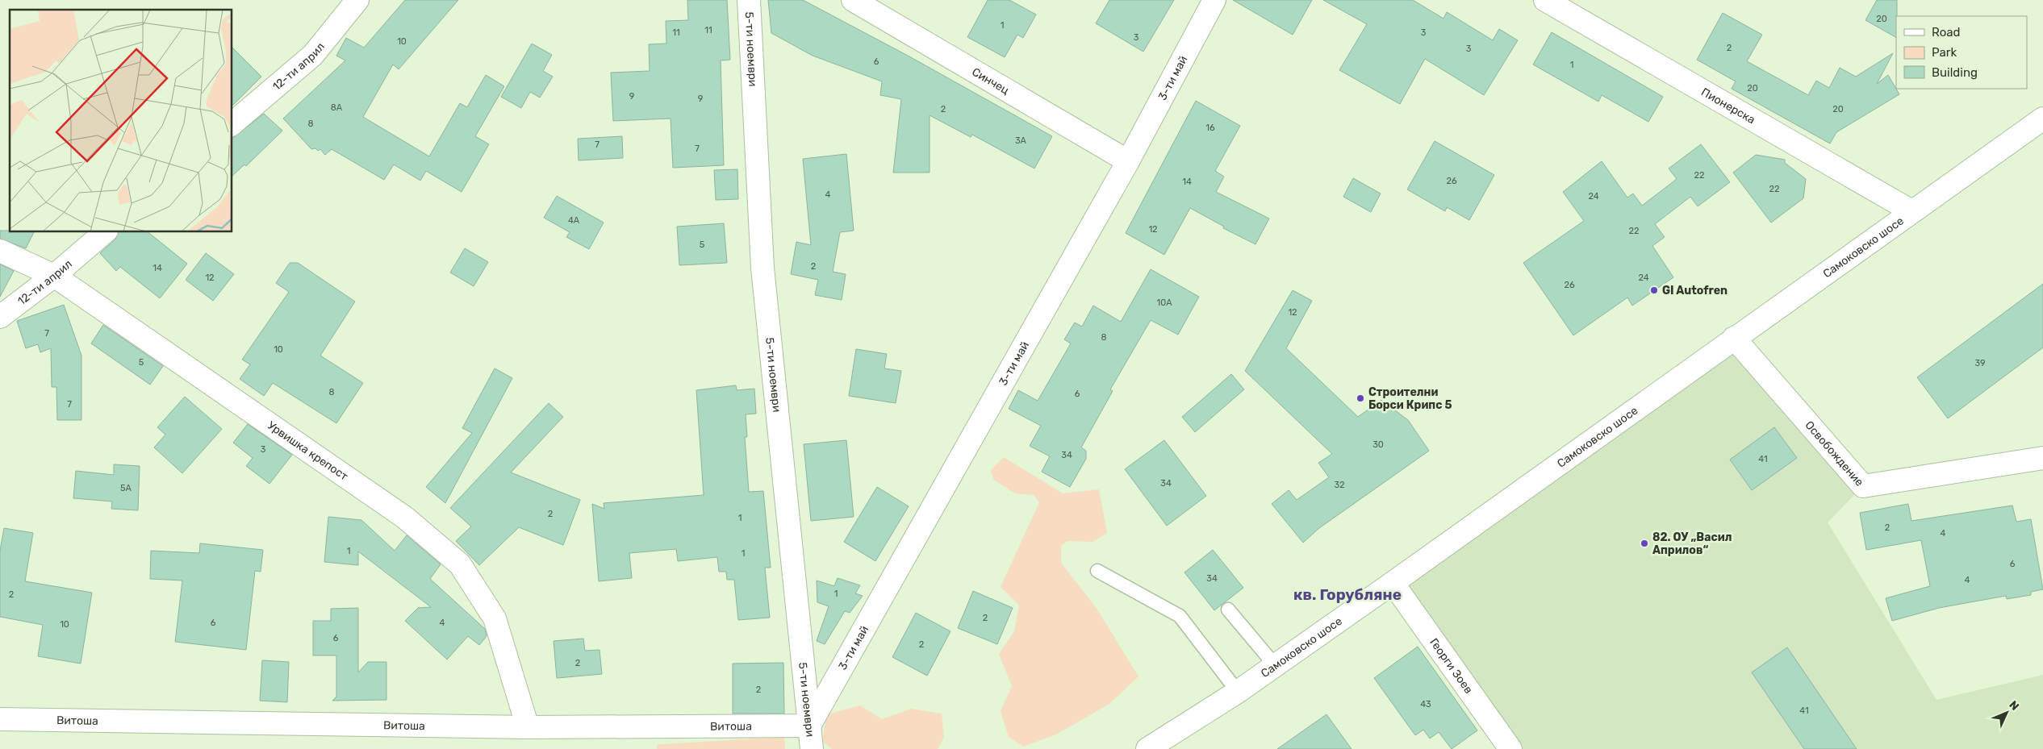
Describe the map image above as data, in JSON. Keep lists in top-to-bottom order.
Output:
{
  "streets": {
    "street": [
      "5-ти ноември",
      "12-ти април",
      "3-ти май",
      "Синчец",
      "Пионерска",
      "Самоковско шосе",
      "Урвишка крепост",
      "Освобождение",
      "Георги Зоев",
      "Витоша"
    ]
  },
  "crossings": [
    ["5-ти ноември", "3-ти май"],
    ["5-ти ноември", "Витоша"],
    ["12-ти април", "Урвишка крепост"],
    ["3-ти май", "Синчец"],
    ["3-ти май", "Витоша"],
    ["Пионерска", "Самоковско шосе"],
    ["Самоковско шосе", "Освобождение"],
    ["Самоковско шосе", "Георги Зоев"],
    ["Урвишка крепост", "Витоша"]
  ],
  "districts": ["кв. Горубляне"],
  "places": ["GI Autofren", "Строителни Борси Крипс 5", "82. ОУ „Васил Априлов“"],
  "house_numbers": [
    "20",
    "1",
    "11",
    "11",
    "3",
    "3",
    "10",
    "2",
    "3",
    "6",
    "1",
    "20",
    "9",
    "9",
    "8А",
    "2",
    "20",
    "8",
    "16",
    "3А",
    "7",
    "7",
    "22",
    "26",
    "14",
    "22",
    "4",
    "24",
    "4А",
    "12",
    "22",
    "5",
    "2",
    "14",
    "12",
    "24",
    "26",
    "10А",
    "12",
    "7",
    "8",
    "10",
    "5",
    "39",
    "8",
    "6",
    "7",
    "30",
    "3",
    "34",
    "41",
    "34",
    "32",
    "5А",
    "2",
    "1",
    "2",
    "4",
    "1",
    "1",
    "6",
    "34",
    "4",
    "1",
    "2",
    "2",
    "6",
    "4",
    "10",
    "6",
    "2",
    "2",
    "2",
    "43",
    "41"
  ],
  "legend": ["Road", "Park", "Building"],
  "north": "top right"
}
